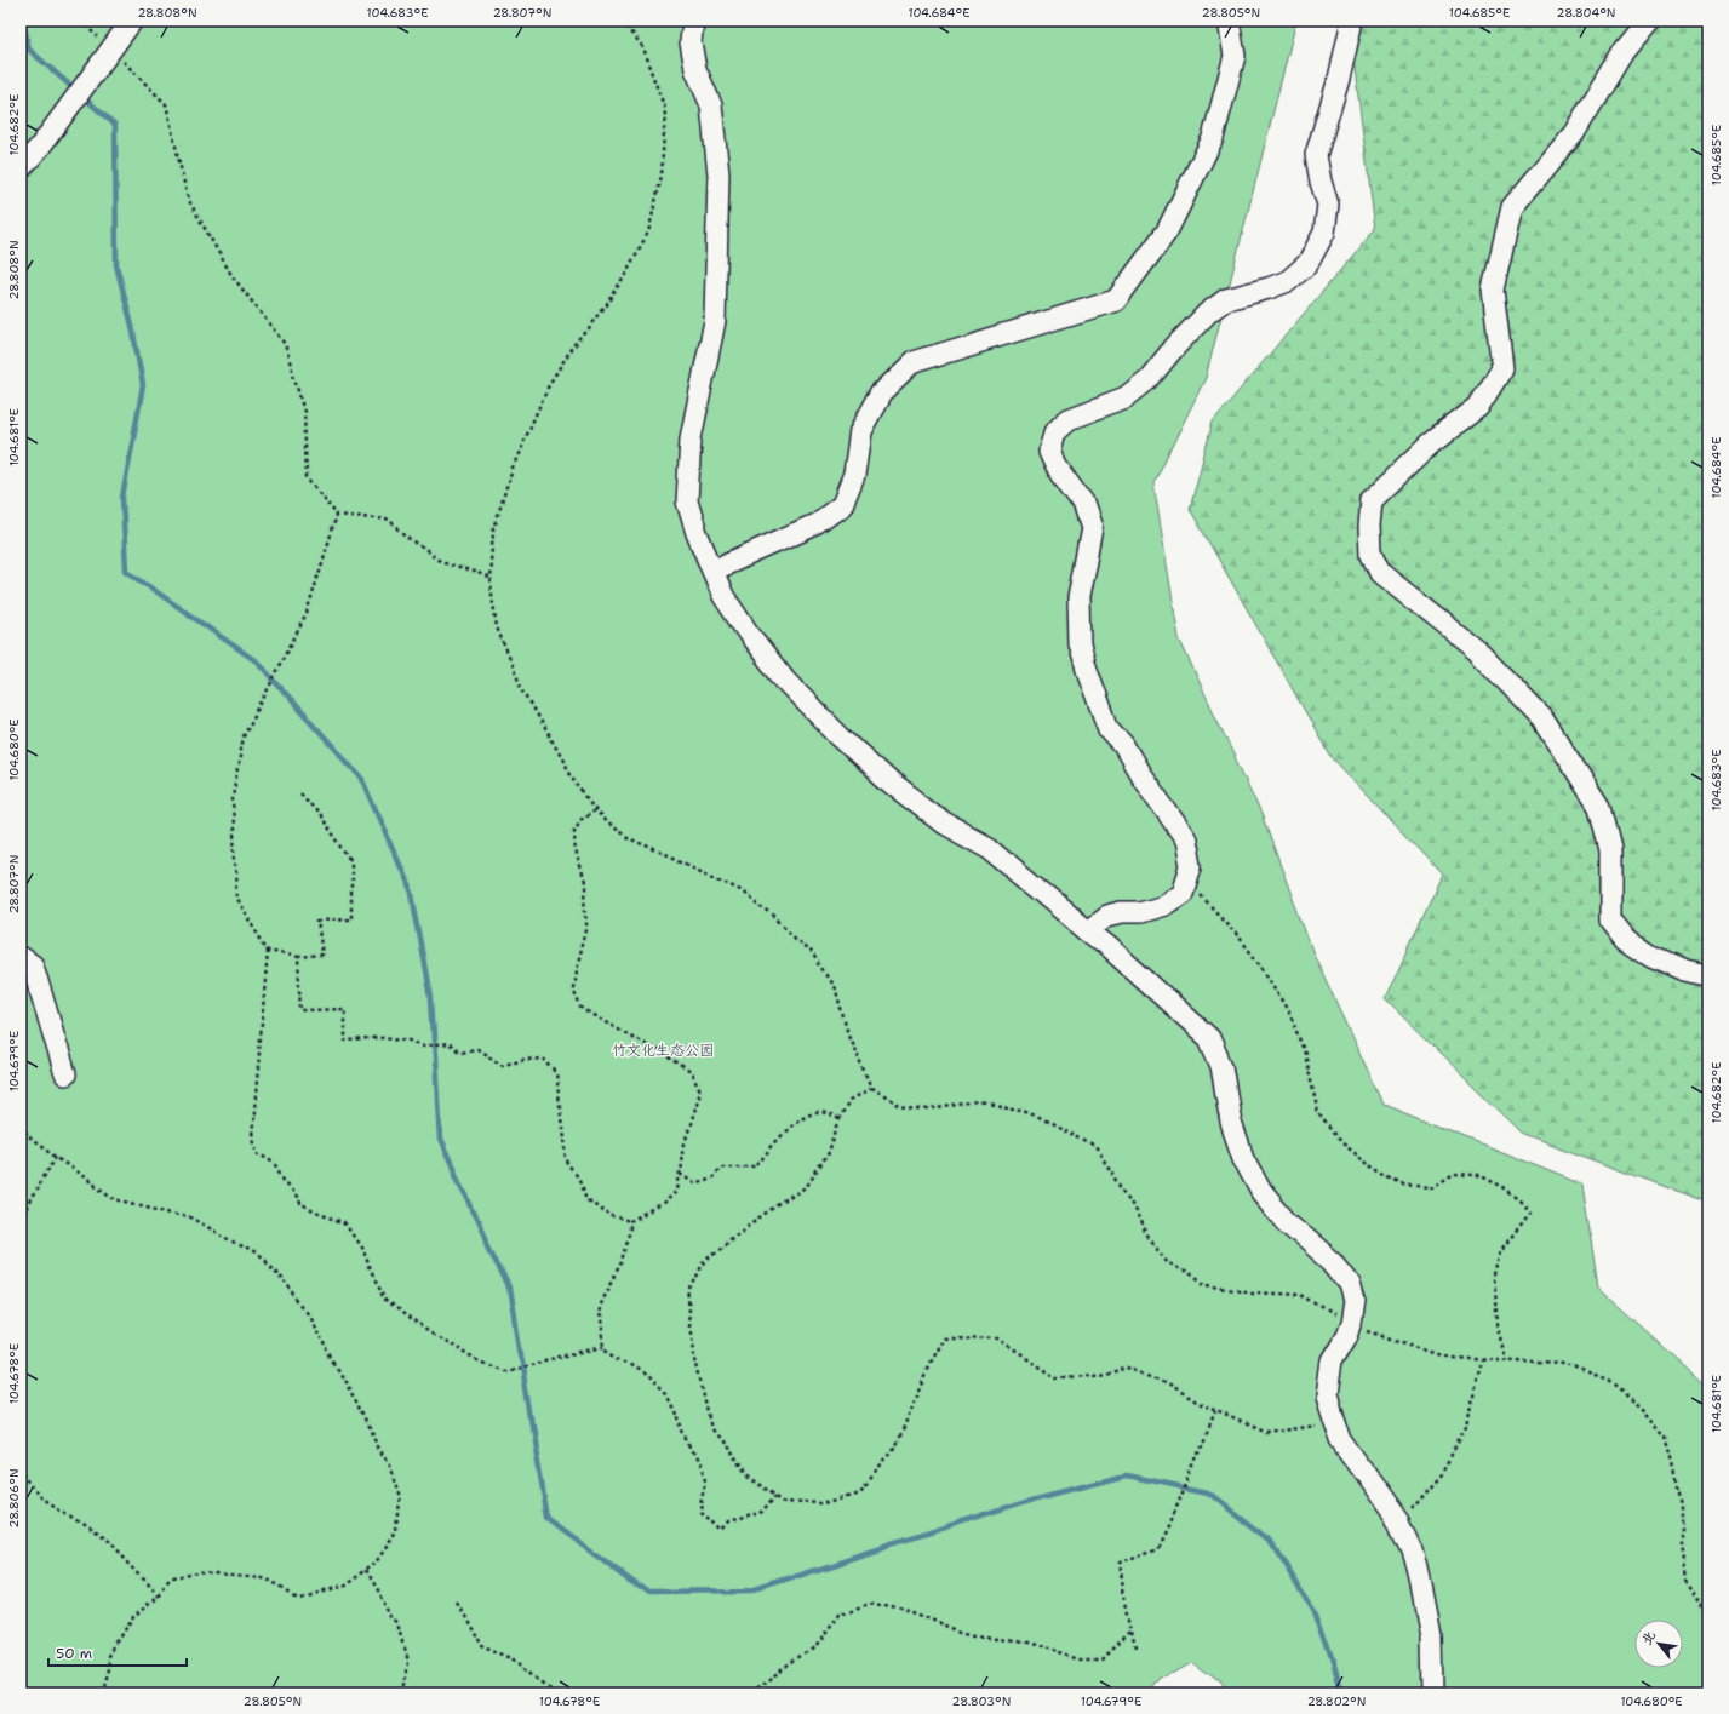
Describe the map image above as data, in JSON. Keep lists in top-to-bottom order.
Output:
{
  "parks": ["竹文化生态公园"],
  "scale_bar": "50 m",
  "north": "top left",
  "coordinates": [
    "28.808°N",
    "104.683°E",
    "28.807°N",
    "104.684°E",
    "28.805°N",
    "104.685°E",
    "28.804°N",
    "104.682°E",
    "104.681°E",
    "104.680°E",
    "104.679°E",
    "104.678°E",
    "28.806°N",
    "28.803°N",
    "28.802°N"
  ]
}
